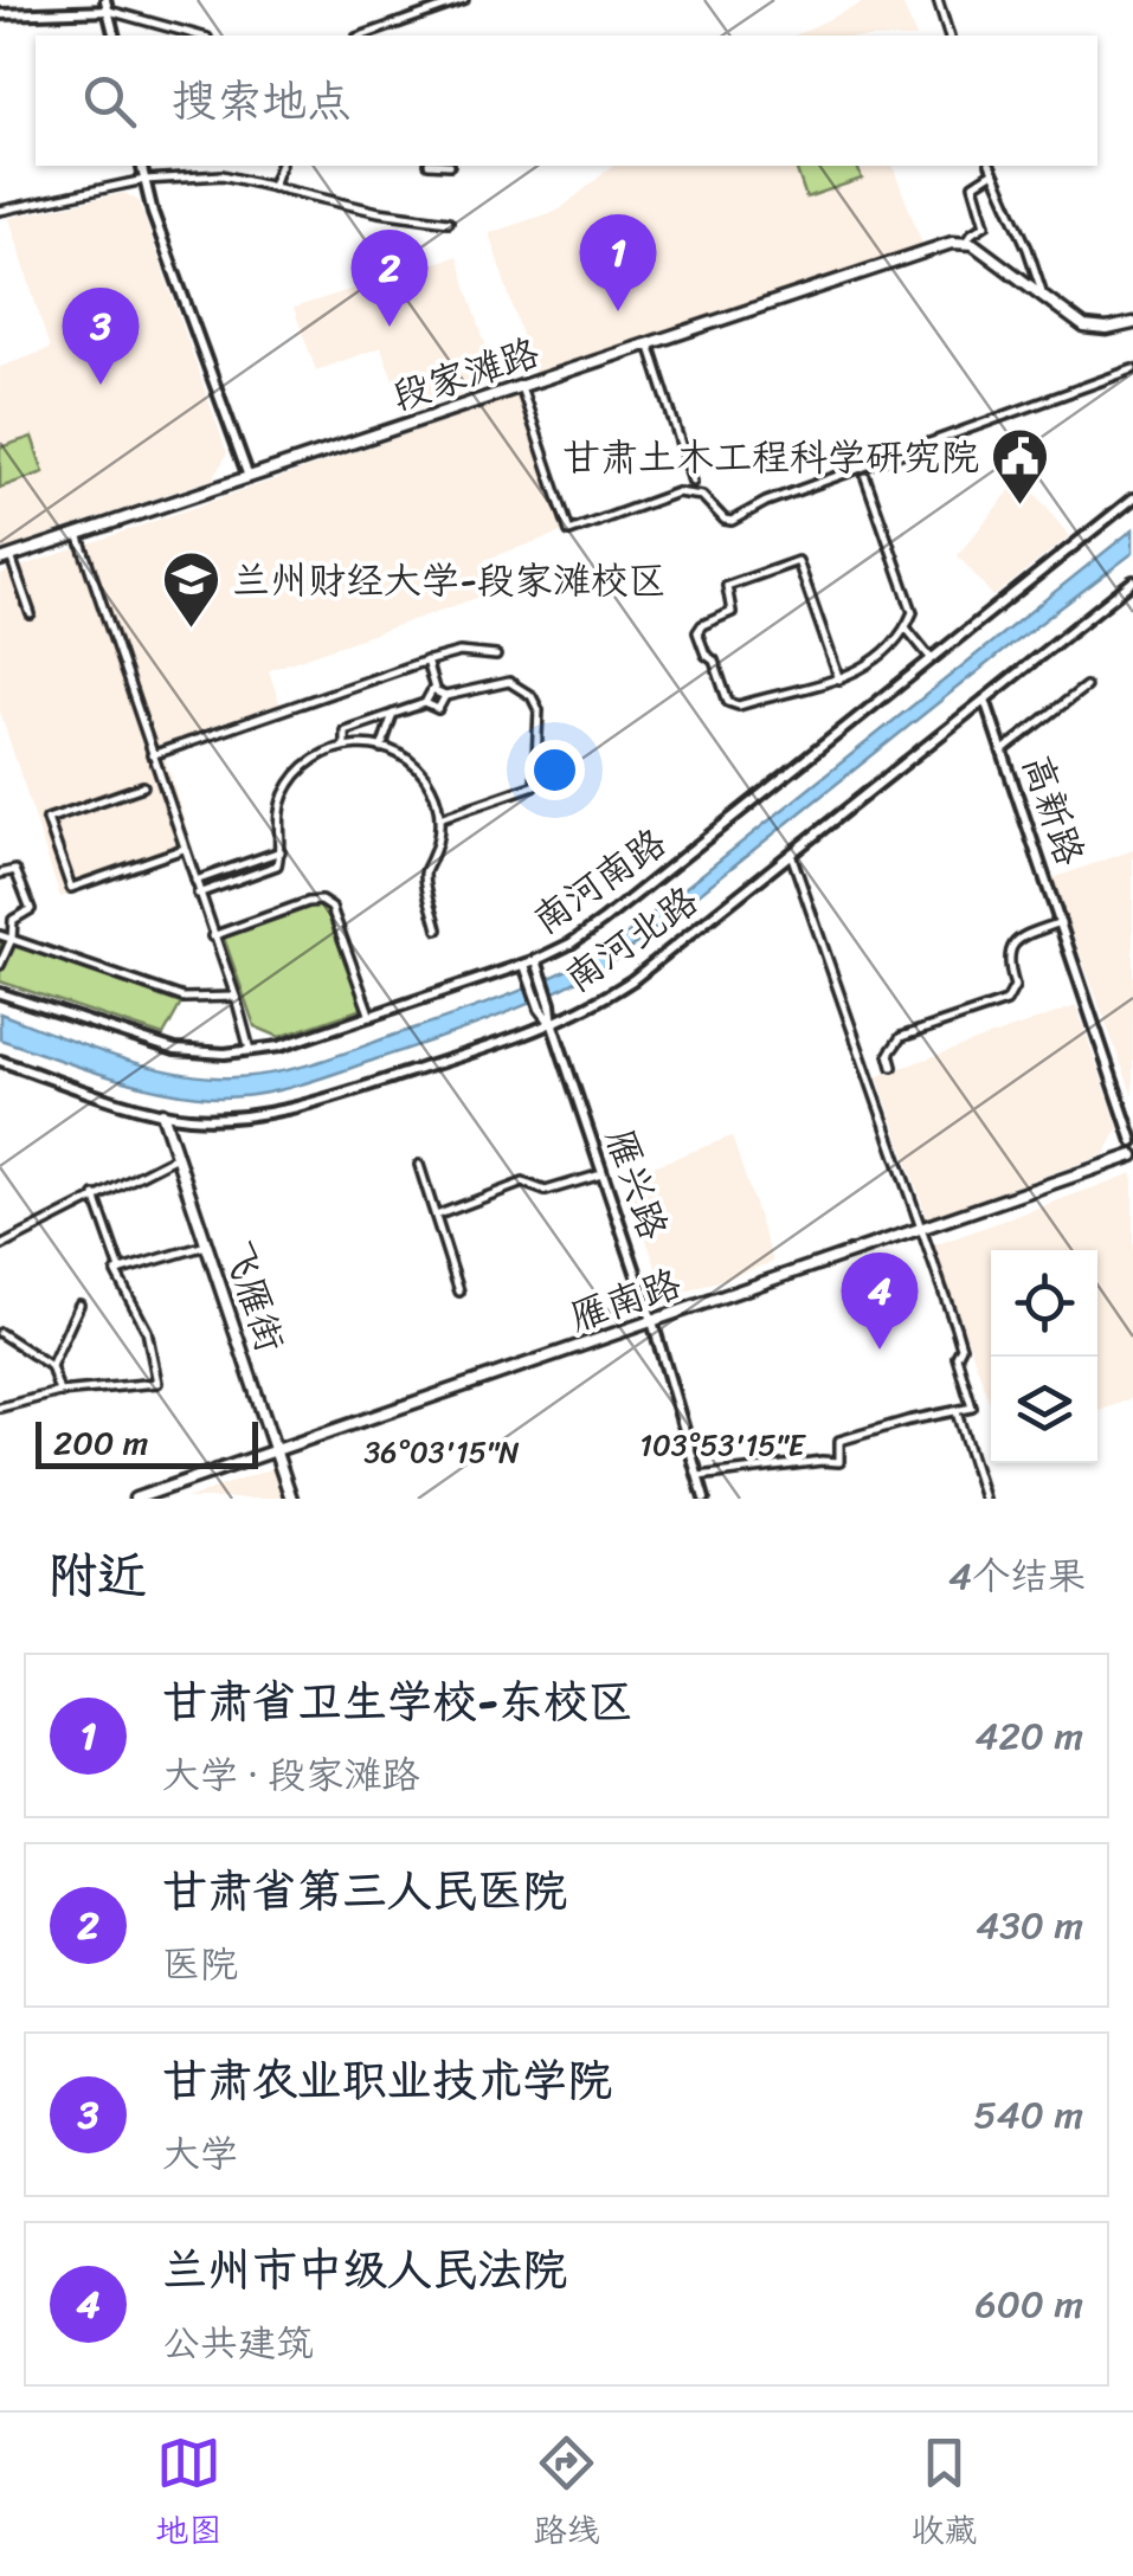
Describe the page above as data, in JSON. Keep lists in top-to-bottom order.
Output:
{
  "streets": {
    "main road": ["段家滩路", "飞雁街", "雁南路"],
    "street": [
      "高新路",
      "南河南路",
      "南河北路",
      "雁兴路"
    ]
  },
  "crossings": [
    ["高新路", "南河北路"],
    ["南河北路", "雁兴路"],
    ["南河北路", "飞雁街"],
    ["雁兴路", "雁南路"],
    ["飞雁街", "雁南路"]
  ],
  "places": {
    "public building": ["甘肃土木工程科学研究院"],
    "school or university": ["兰州财经大学-段家滩校区"]
  },
  "scale_bar": "200 m",
  "page": {
    "search": "搜索地点",
    "pins": [
      "1",
      "2",
      "3",
      "4"
    ],
    "scale": "200 m",
    "heading": ["附近", "4个结果"],
    "list": [
      {
        "mark": "1",
        "name": "甘肃省卫生学校-东校区",
        "note": "大学 · 段家滩路",
        "value": "420 m"
      },
      {
        "mark": "2",
        "name": "甘肃省第三人民医院",
        "note": "医院",
        "value": "430 m"
      },
      {
        "mark": "3",
        "name": "甘肃农业职业技术学院",
        "note": "大学",
        "value": "540 m"
      },
      {
        "mark": "4",
        "name": "兰州市中级人民法院",
        "note": "公共建筑",
        "value": "600 m"
      }
    ],
    "nav": ["地图", "路线", "收藏"]
  },
  "coordinates": ["103°53'15\"E", "36°03'15\"N"]
}
